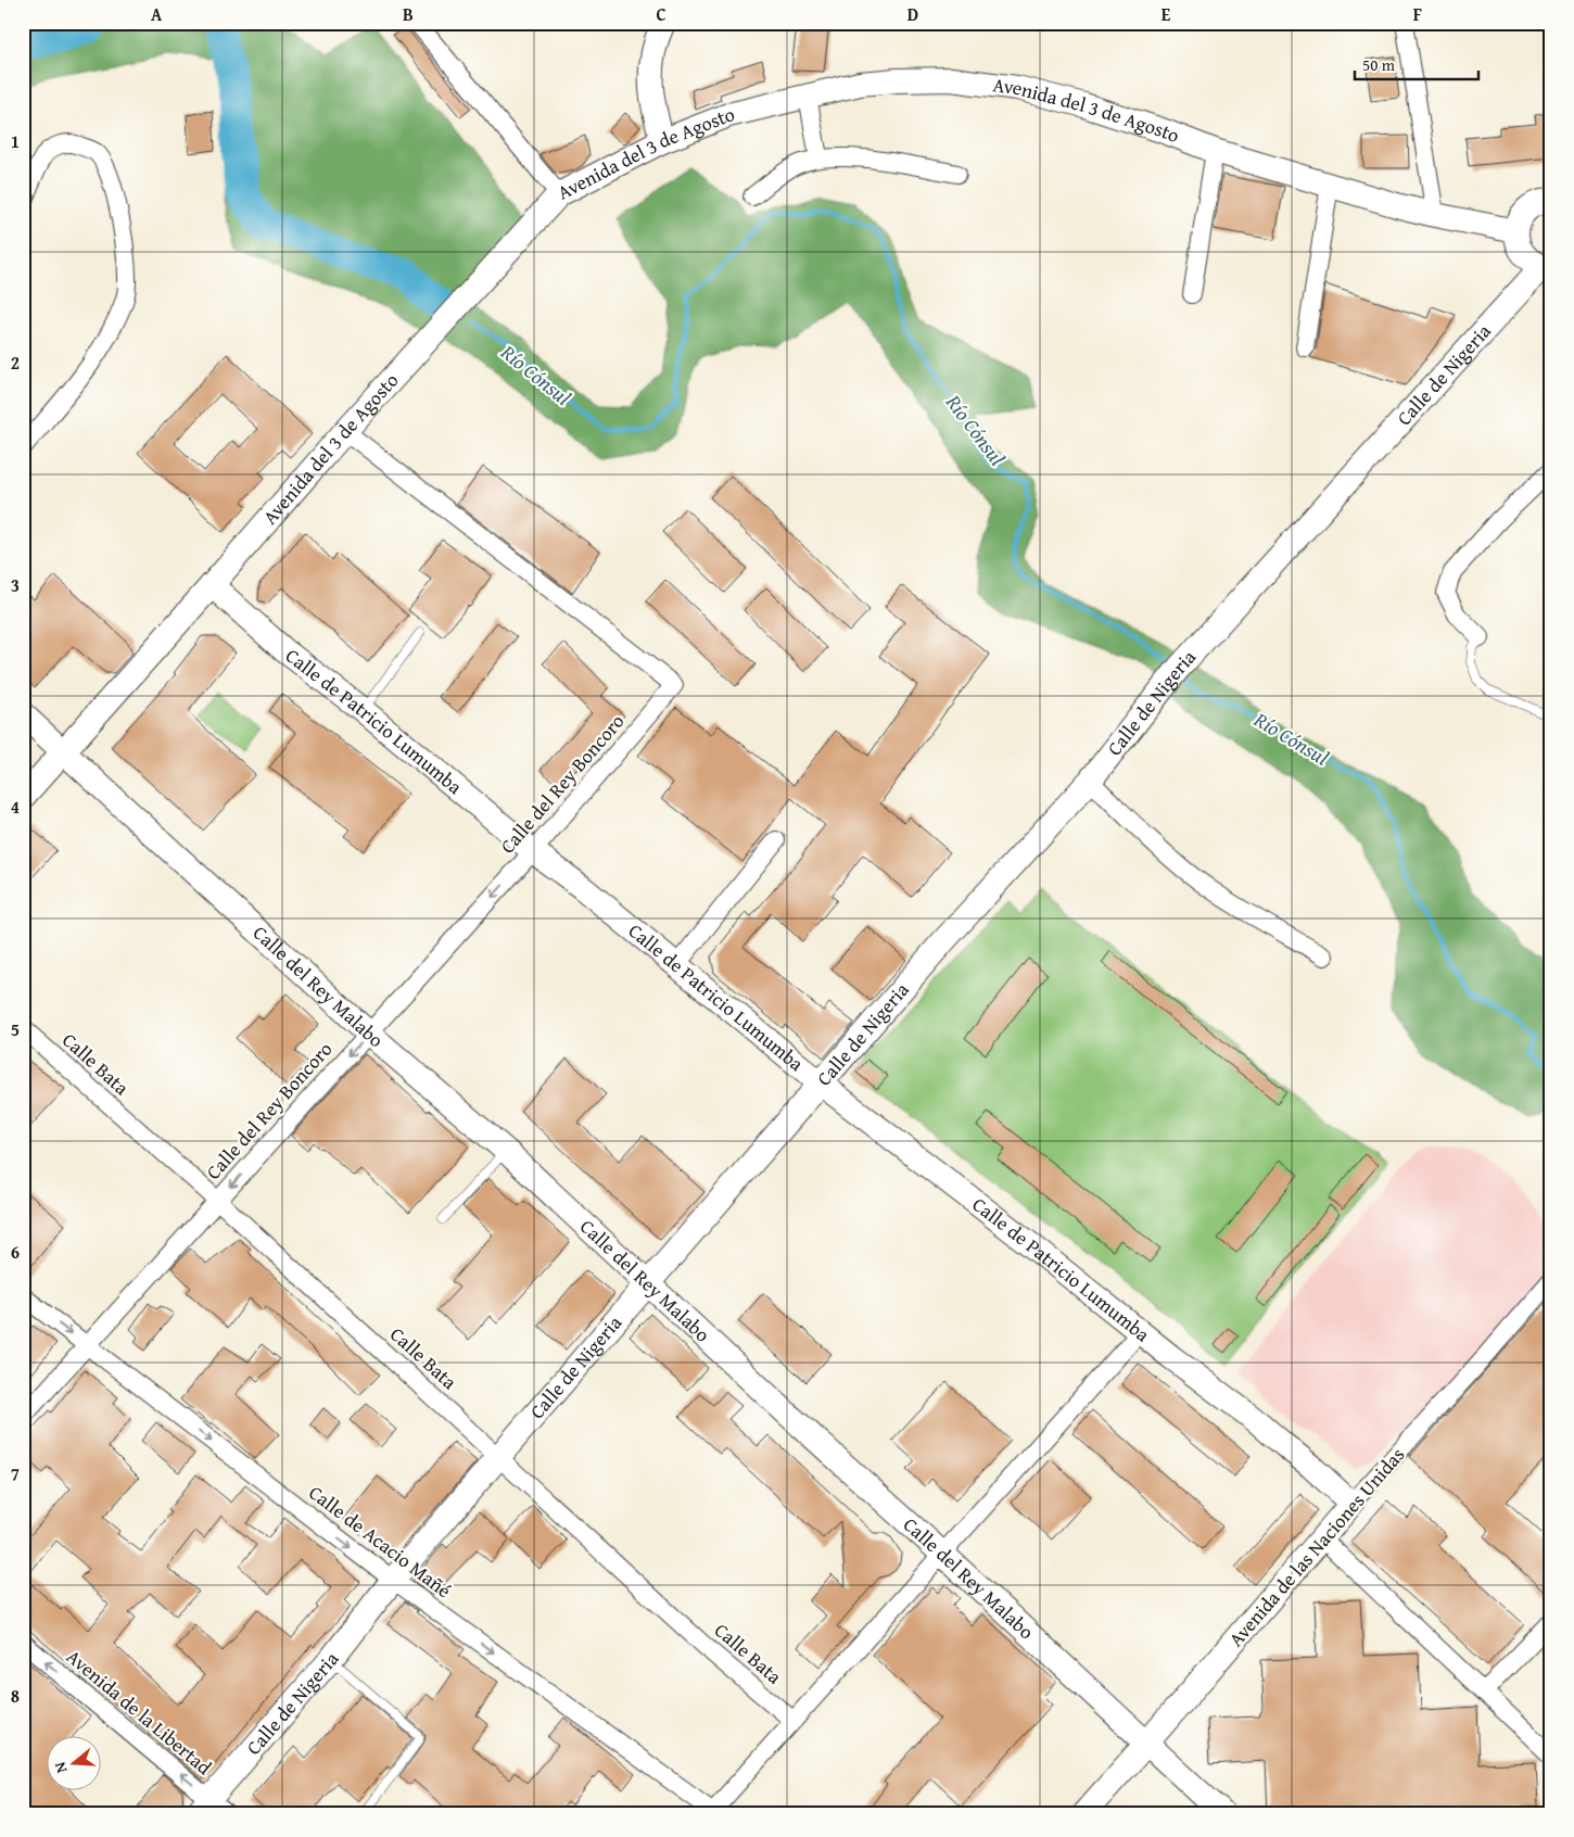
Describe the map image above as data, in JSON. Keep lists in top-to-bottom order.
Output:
{
  "streets": {
    "street": [
      "Avenida del 3 de Agosto",
      "Calle de Nigeria",
      "Calle de Patricio Lumumba",
      "Calle del Rey Boncoro",
      "Calle del Rey Malabo",
      "Calle Bata",
      "Calle de Acacio Mañé",
      "Avenida de las Naciones Unidas",
      "Avenida de la Libertad"
    ]
  },
  "crossings": [
    ["Avenida del 3 de Agosto", "Calle de Patricio Lumumba"],
    ["Avenida del 3 de Agosto", "Calle del Rey Boncoro"],
    ["Avenida del 3 de Agosto", "Calle del Rey Malabo"],
    ["Calle de Nigeria", "Calle de Patricio Lumumba"],
    ["Calle de Nigeria", "Calle del Rey Malabo"],
    ["Calle de Nigeria", "Calle Bata"],
    ["Calle de Nigeria", "Calle de Acacio Mañé"],
    ["Calle de Nigeria", "Avenida de la Libertad"],
    ["Calle de Patricio Lumumba", "Calle del Rey Boncoro"],
    ["Calle de Patricio Lumumba", "Avenida de las Naciones Unidas"],
    ["Calle del Rey Boncoro", "Calle del Rey Malabo"],
    ["Calle del Rey Boncoro", "Calle Bata"],
    ["Calle del Rey Boncoro", "Calle de Acacio Mañé"],
    ["Calle del Rey Malabo", "Avenida de las Naciones Unidas"]
  ],
  "one_way": ["Calle de Acacio Mañé", "Avenida de la Libertad"],
  "water": ["Río Cónsul"],
  "scale_bar": "50 m",
  "north": "left",
  "grid": {
    "columns": [
      "A",
      "B",
      "C",
      "D",
      "E",
      "F"
    ],
    "rows": [
      "1",
      "2",
      "3",
      "4",
      "5",
      "6",
      "7",
      "8"
    ]
  }
}
